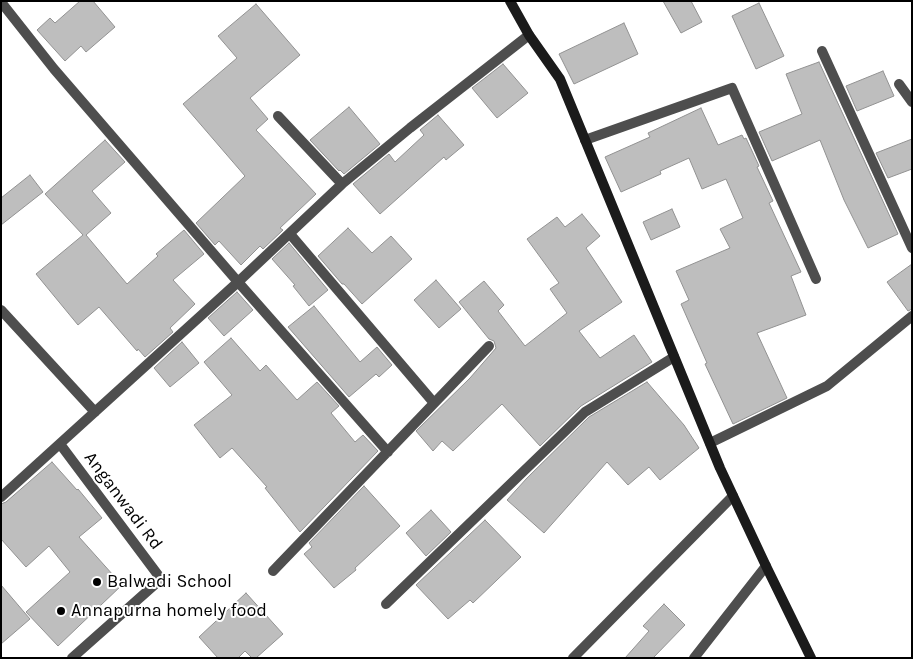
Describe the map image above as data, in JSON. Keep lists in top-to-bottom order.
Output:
{
  "streets": {
    "street": ["Anganwadi Rd"]
  },
  "places": ["Balwadi School", "Annapurna homely food"]
}
